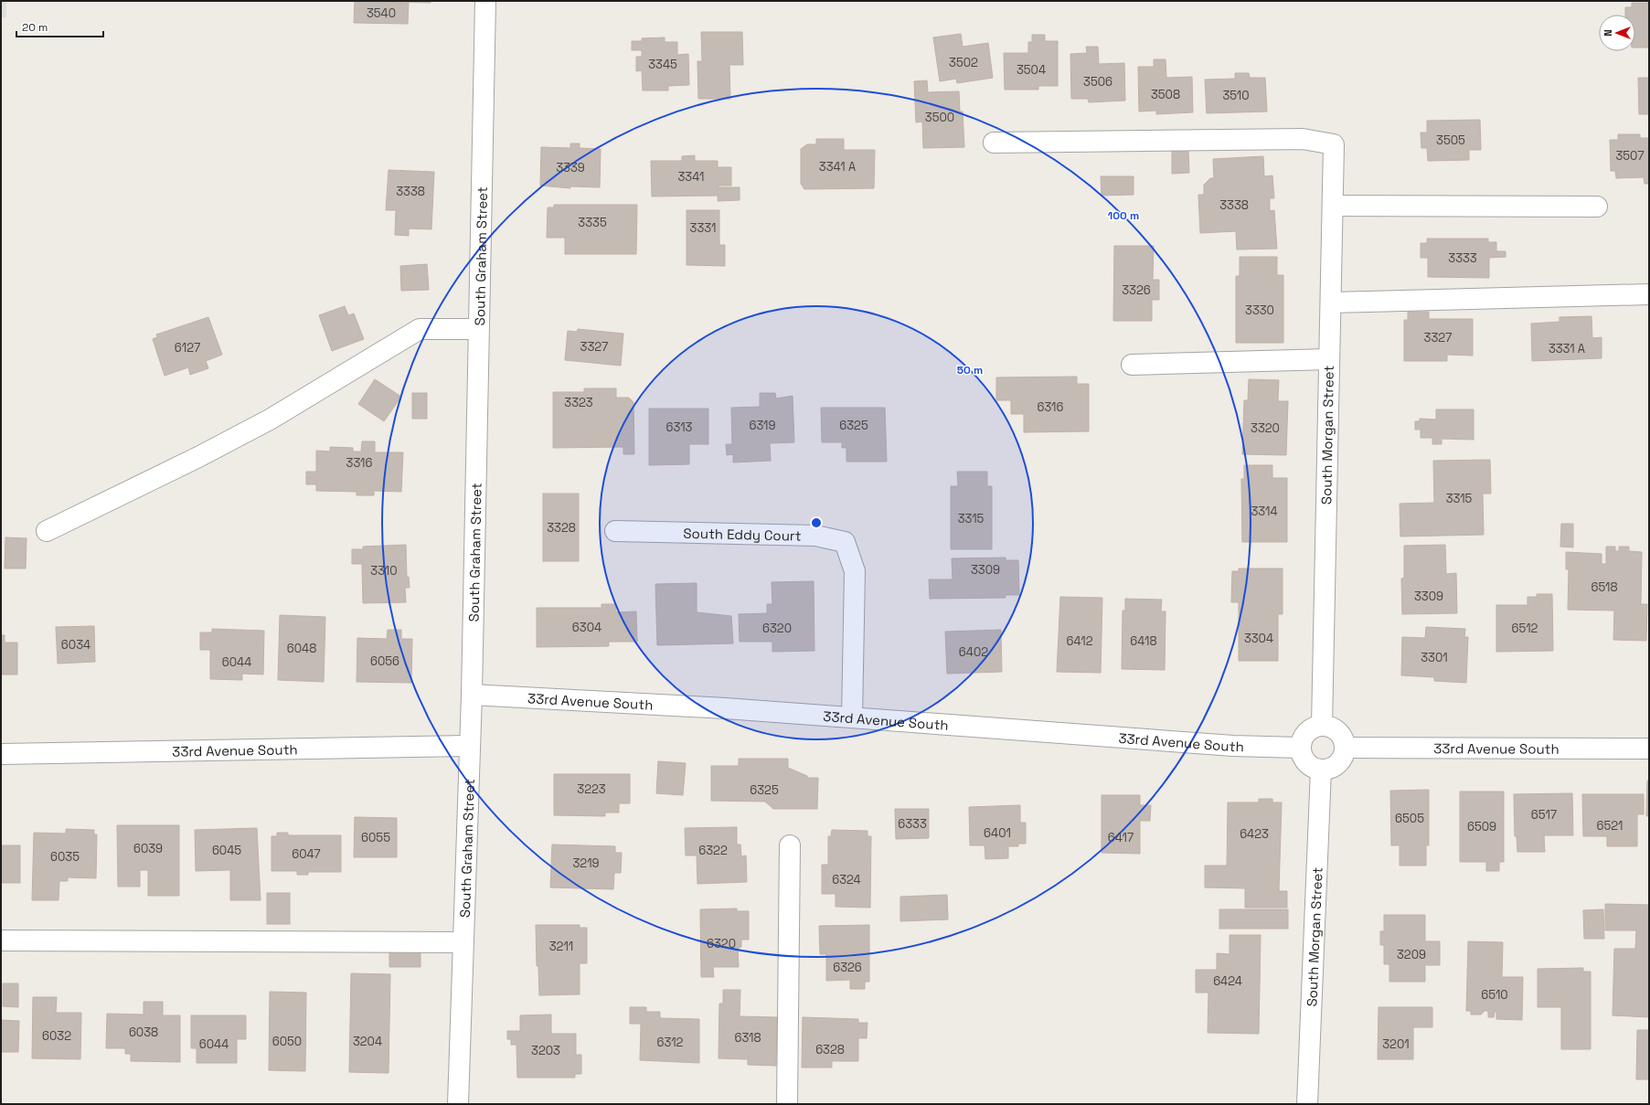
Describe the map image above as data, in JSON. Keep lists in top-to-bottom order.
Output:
{
  "streets": {
    "street": [
      "South Graham Street",
      "South Morgan Street",
      "South Eddy Court",
      "33rd Avenue South"
    ]
  },
  "crossings": [
    ["South Graham Street", "33rd Avenue South"],
    ["South Morgan Street", "33rd Avenue South"],
    ["South Eddy Court", "33rd Avenue South"]
  ],
  "house_numbers": [
    "3540",
    "3502",
    "3345",
    "3504",
    "3506",
    "3508",
    "3510",
    "3500",
    "3505",
    "3507",
    "3341 A",
    "3339",
    "3341",
    "3338",
    "3338",
    "3335",
    "3331",
    "3333",
    "3326",
    "3330",
    "3327",
    "3327",
    "6127",
    "3331 A",
    "3323",
    "6316",
    "6319",
    "6325",
    "6313",
    "3320",
    "3316",
    "3315",
    "3314",
    "3315",
    "3328",
    "3309",
    "3310",
    "6518",
    "3309",
    "6304",
    "6320",
    "6512",
    "3304",
    "6412",
    "6418",
    "6034",
    "6048",
    "6402",
    "3301",
    "6056",
    "6044",
    "3223",
    "6325",
    "6517",
    "6505",
    "6333",
    "6521",
    "6509",
    "6401",
    "6423",
    "6055",
    "6417",
    "6039",
    "6045",
    "6322",
    "6047",
    "6035",
    "3219",
    "6324",
    "6320",
    "3211",
    "3209",
    "6326",
    "6424",
    "6510",
    "6038",
    "6032",
    "6318",
    "6050",
    "3204",
    "6312",
    "6044",
    "3201",
    "6328",
    "3203"
  ],
  "scale_bar": "20 m",
  "north": "left",
  "rings": ["100 m", "50 m"]
}
